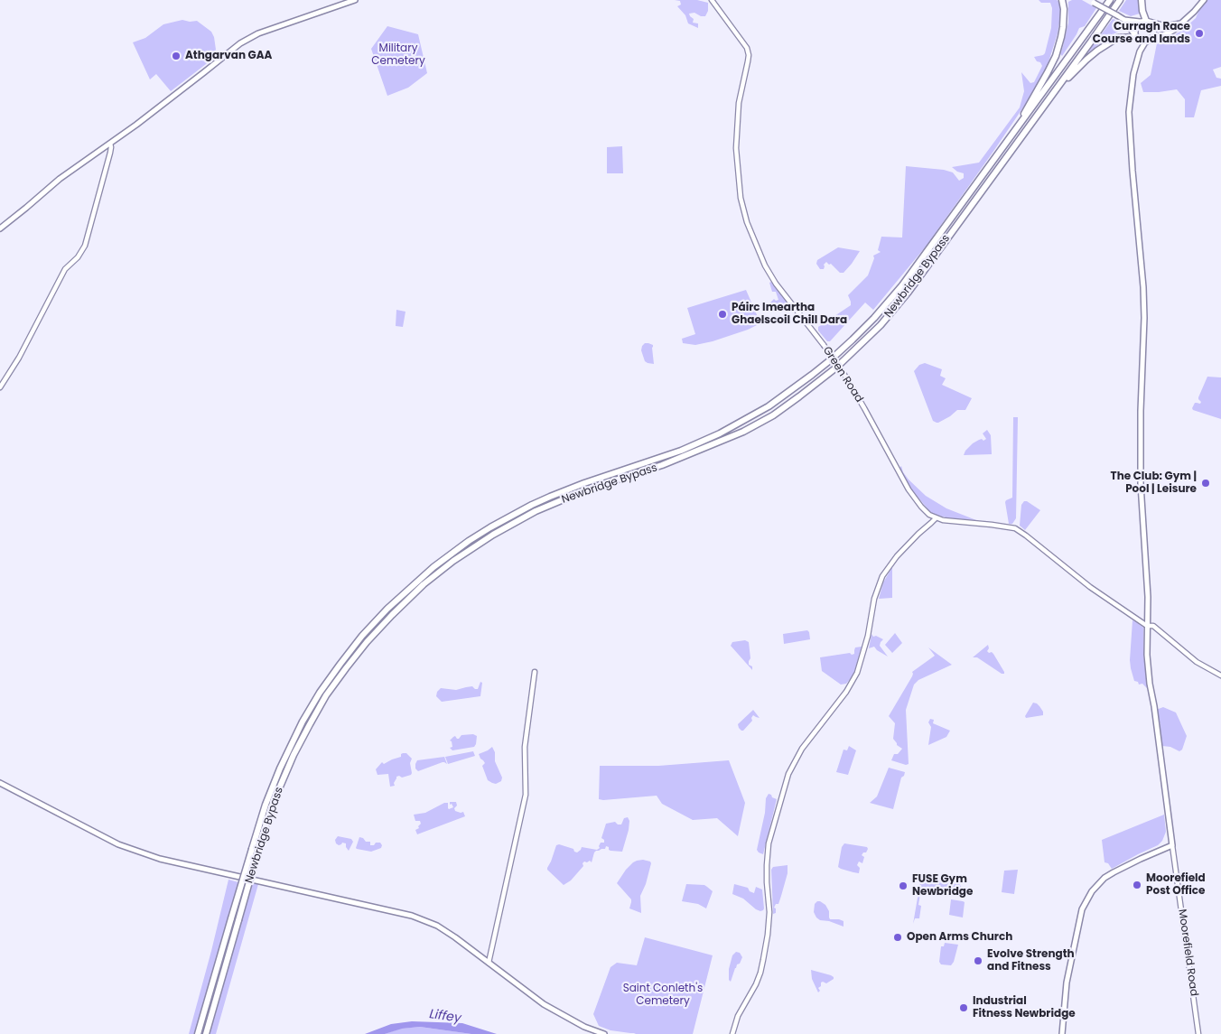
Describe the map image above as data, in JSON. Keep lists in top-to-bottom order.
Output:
{
  "streets": {
    "highway": ["Newbridge Bypass"],
    "street": ["Green Road", "Moorefield Road"]
  },
  "water": ["Liffey"],
  "parks": ["Military Cemetery", "Saint Conleth's Cemetery"],
  "places": [
    "Curragh Race Course and lands",
    "Athgarvan GAA",
    "Páirc Imeartha Ghaelscoil Chill Dara",
    "The Club: Gym | Pool | Leisure",
    "Moorefield Post Office",
    "FUSE Gym Newbridge",
    "Open Arms Church",
    "Evolve Strength and Fitness",
    "Industrial Fitness Newbridge"
  ]
}
